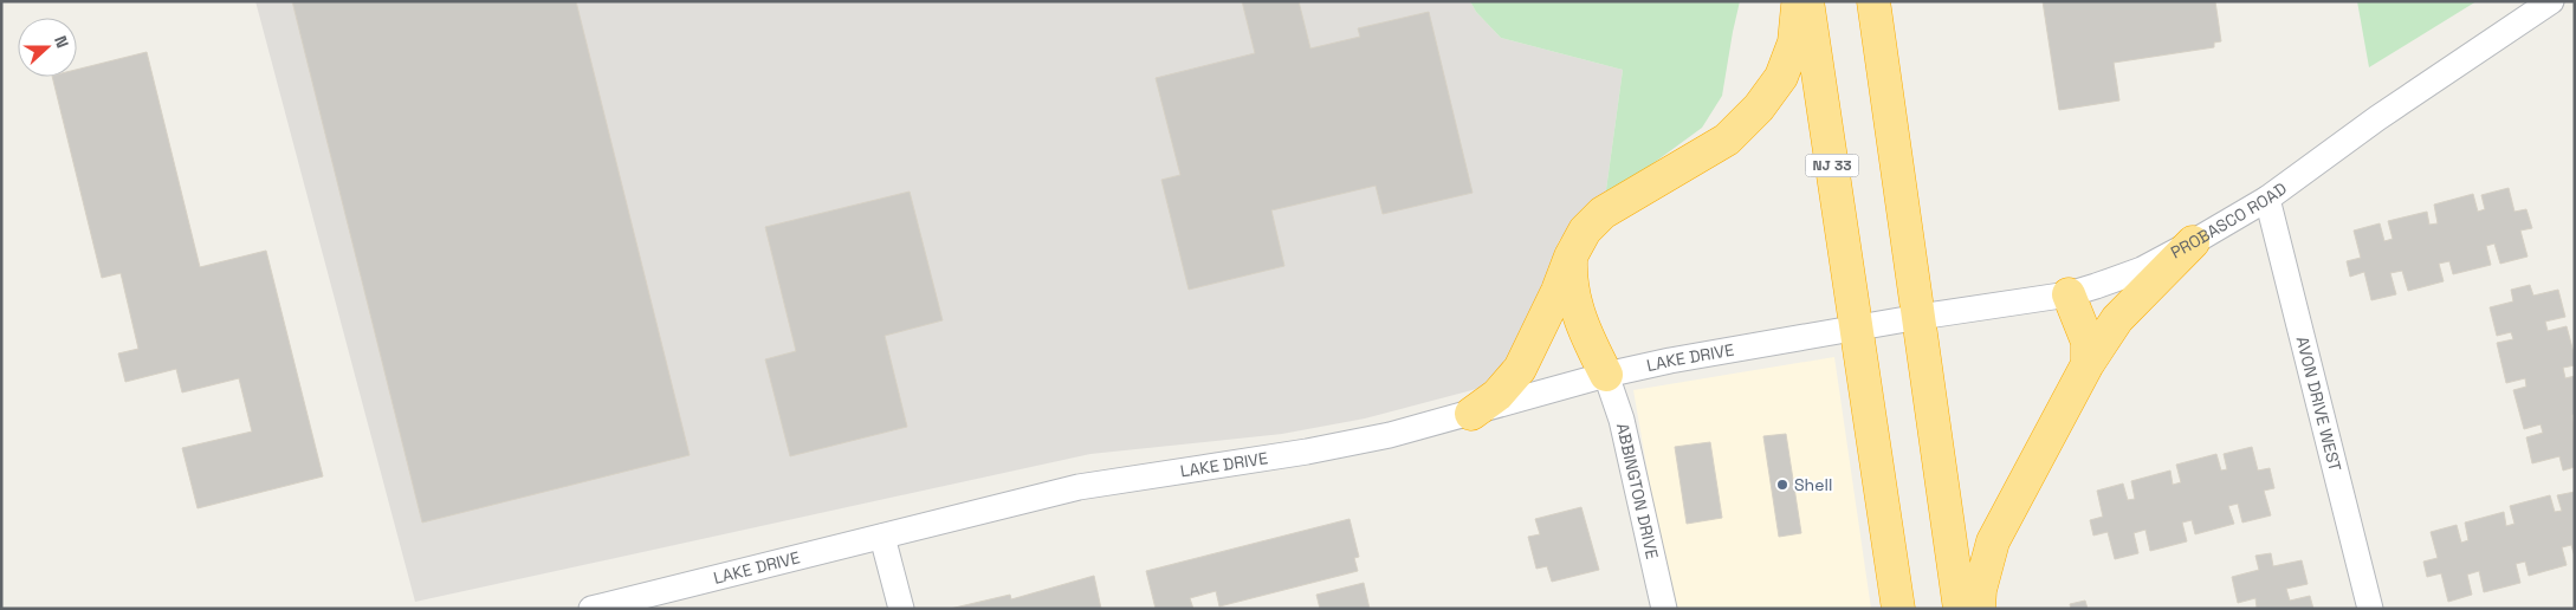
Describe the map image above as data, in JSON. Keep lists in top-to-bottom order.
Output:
{
  "streets": {
    "highway": ["NJ 33"],
    "street": [
      "PROBASCO ROAD",
      "LAKE DRIVE",
      "AVON DRIVE WEST",
      "ABBINGTON DRIVE"
    ]
  },
  "crossings": [
    ["NJ 33", "PROBASCO ROAD"],
    ["NJ 33", "LAKE DRIVE"],
    ["PROBASCO ROAD", "LAKE DRIVE"],
    ["PROBASCO ROAD", "AVON DRIVE WEST"],
    ["LAKE DRIVE", "ABBINGTON DRIVE"]
  ],
  "places": ["Shell"],
  "north": "right"
}
